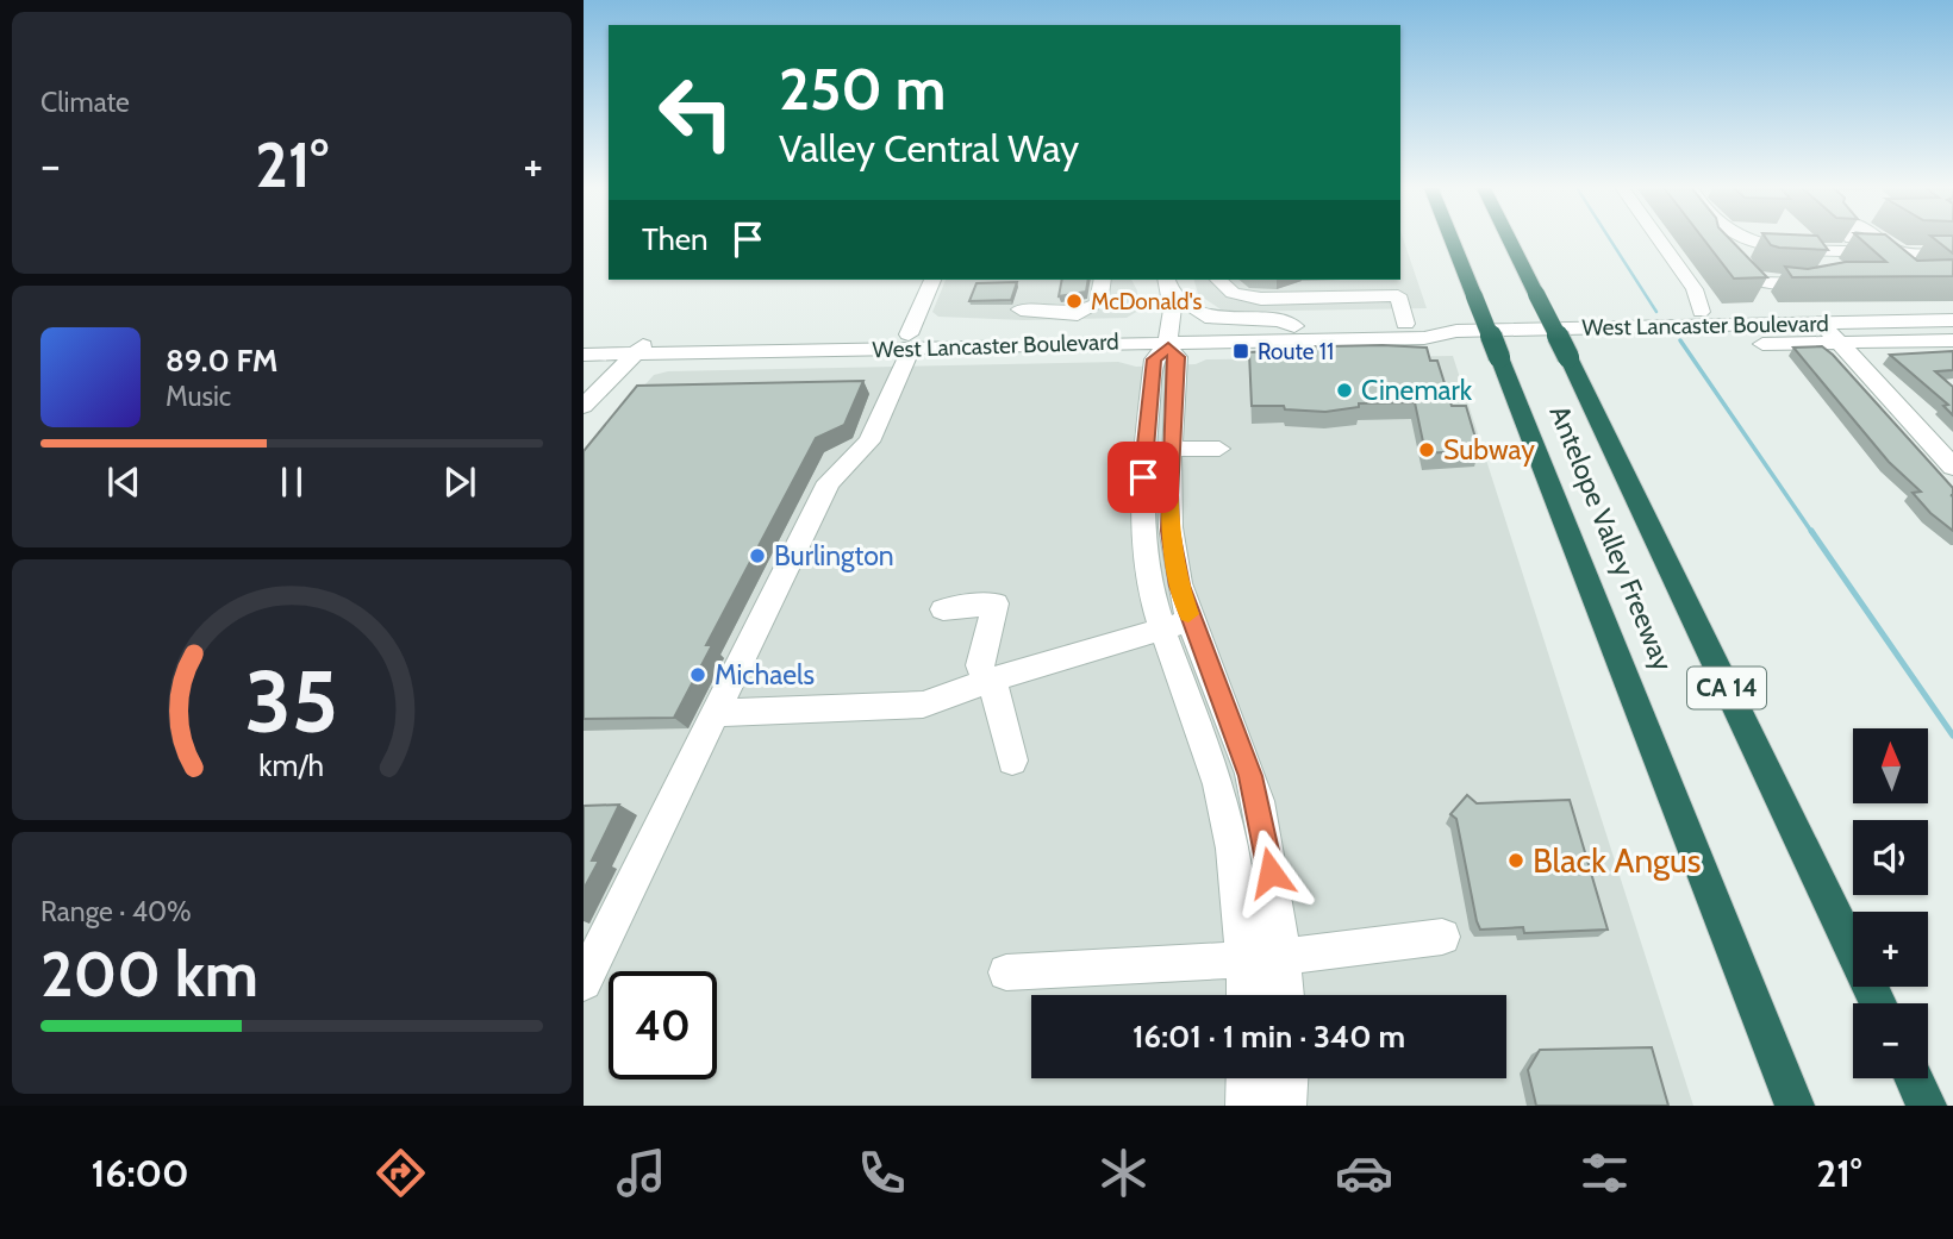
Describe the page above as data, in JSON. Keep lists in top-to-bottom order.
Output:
{
  "streets": {
    "highway": ["Antelope Valley Freeway", "CA 14"],
    "street": ["West Lancaster Boulevard"]
  },
  "places": {
    "other": [
      "McDonald's",
      "Cinemark",
      "Subway",
      "Burlington",
      "Michaels",
      "Black Angus"
    ],
    "transit": ["Route 11"]
  },
  "north": "top",
  "page": {
    "tile": [
      "Climate",
      ["Range · 40%", "200 km"]
    ],
    "turn": ["250 m", "Valley Central Way"],
    "heat": ["−", "21°", "+"],
    "then": "Then",
    "song": ["89.0 FM", "Music"],
    "map_buttons": ["+", "−"],
    "limit": "40",
    "trip": "16:01 · 1 min · 340 m",
    "tabs": ["16:00", "21°"],
    "gauge": ["35", "km/h"]
  }
}
